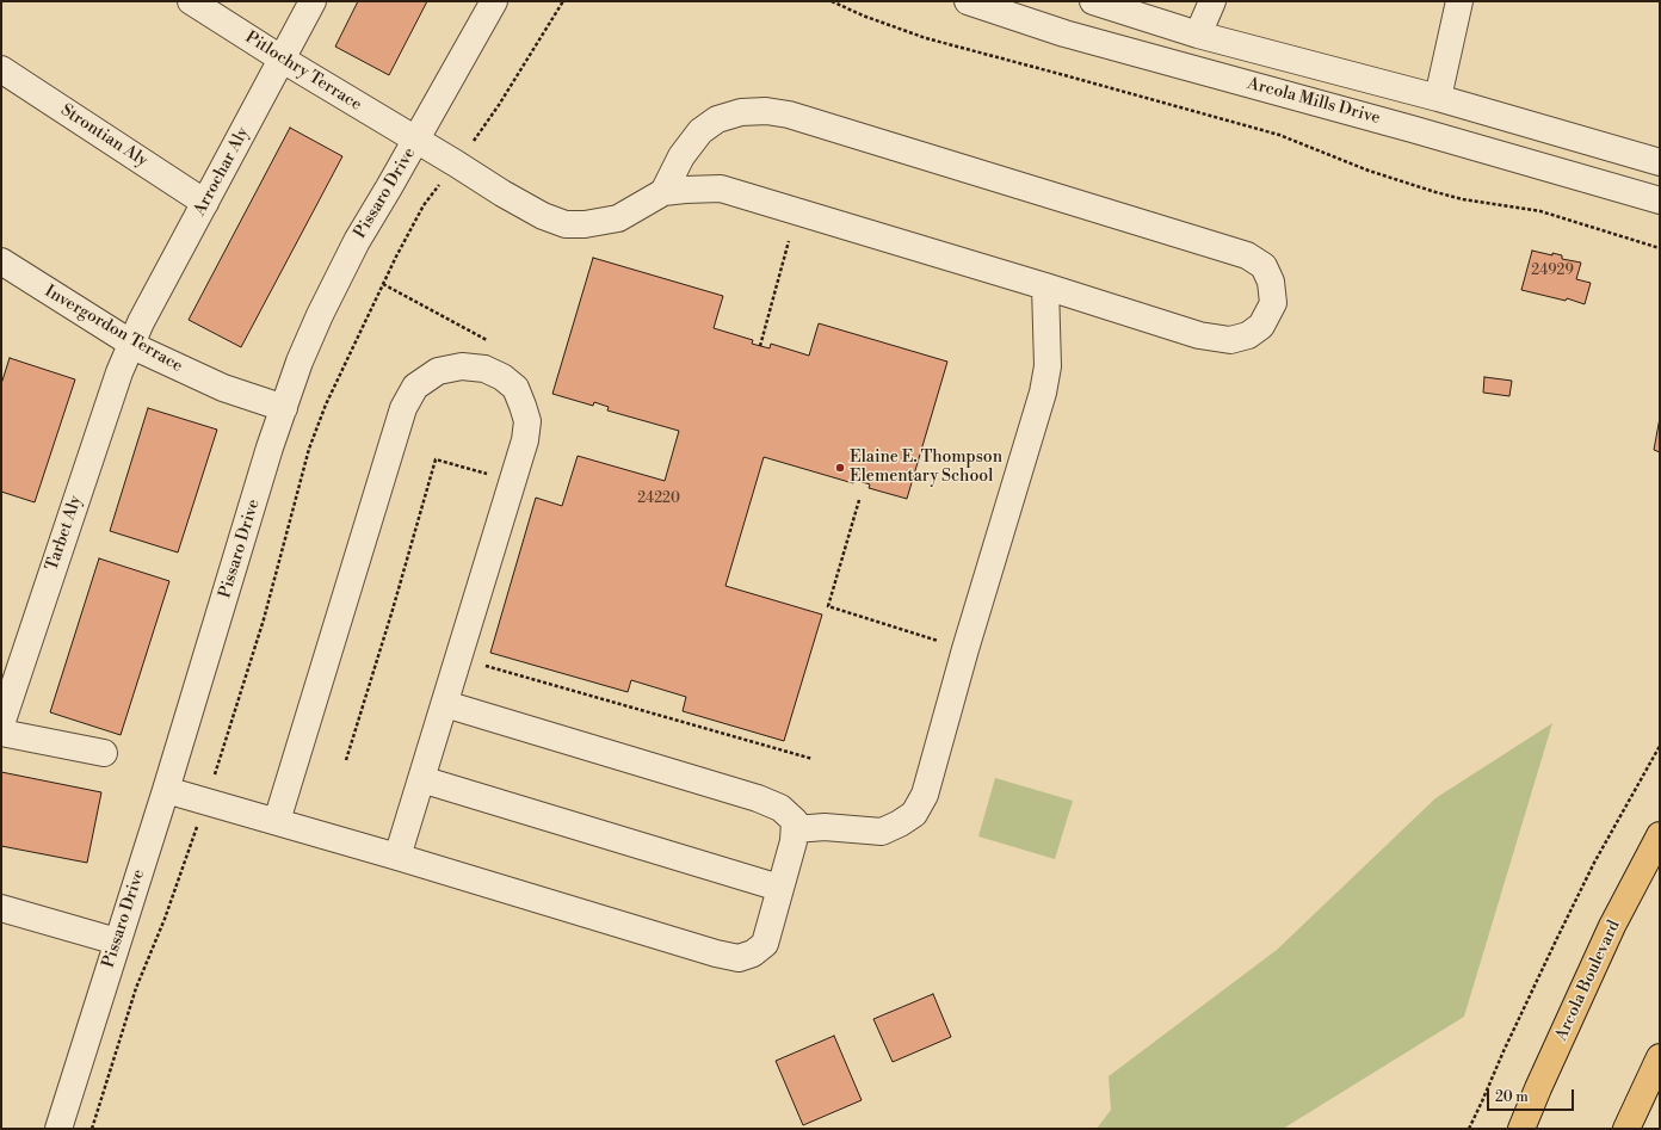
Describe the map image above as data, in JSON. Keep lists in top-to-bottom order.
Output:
{
  "streets": {
    "main road": ["Arcola Boulevard"],
    "street": [
      "Pitlochry Terrace",
      "Arcola Mills Drive",
      "Strontian Aly",
      "Arrochar Aly",
      "Pissaro Drive",
      "Invergordon Terrace",
      "Tarbet Aly"
    ]
  },
  "crossings": [
    ["Pitlochry Terrace", "Arrochar Aly"],
    ["Pitlochry Terrace", "Pissaro Drive"],
    ["Strontian Aly", "Arrochar Aly"],
    ["Arrochar Aly", "Invergordon Terrace"],
    ["Arrochar Aly", "Tarbet Aly"],
    ["Pissaro Drive", "Invergordon Terrace"],
    ["Invergordon Terrace", "Tarbet Aly"]
  ],
  "places": ["Elaine E. Thompson Elementary School"],
  "house_numbers": ["24929", "24220"],
  "scale_bar": "20 m"
}
